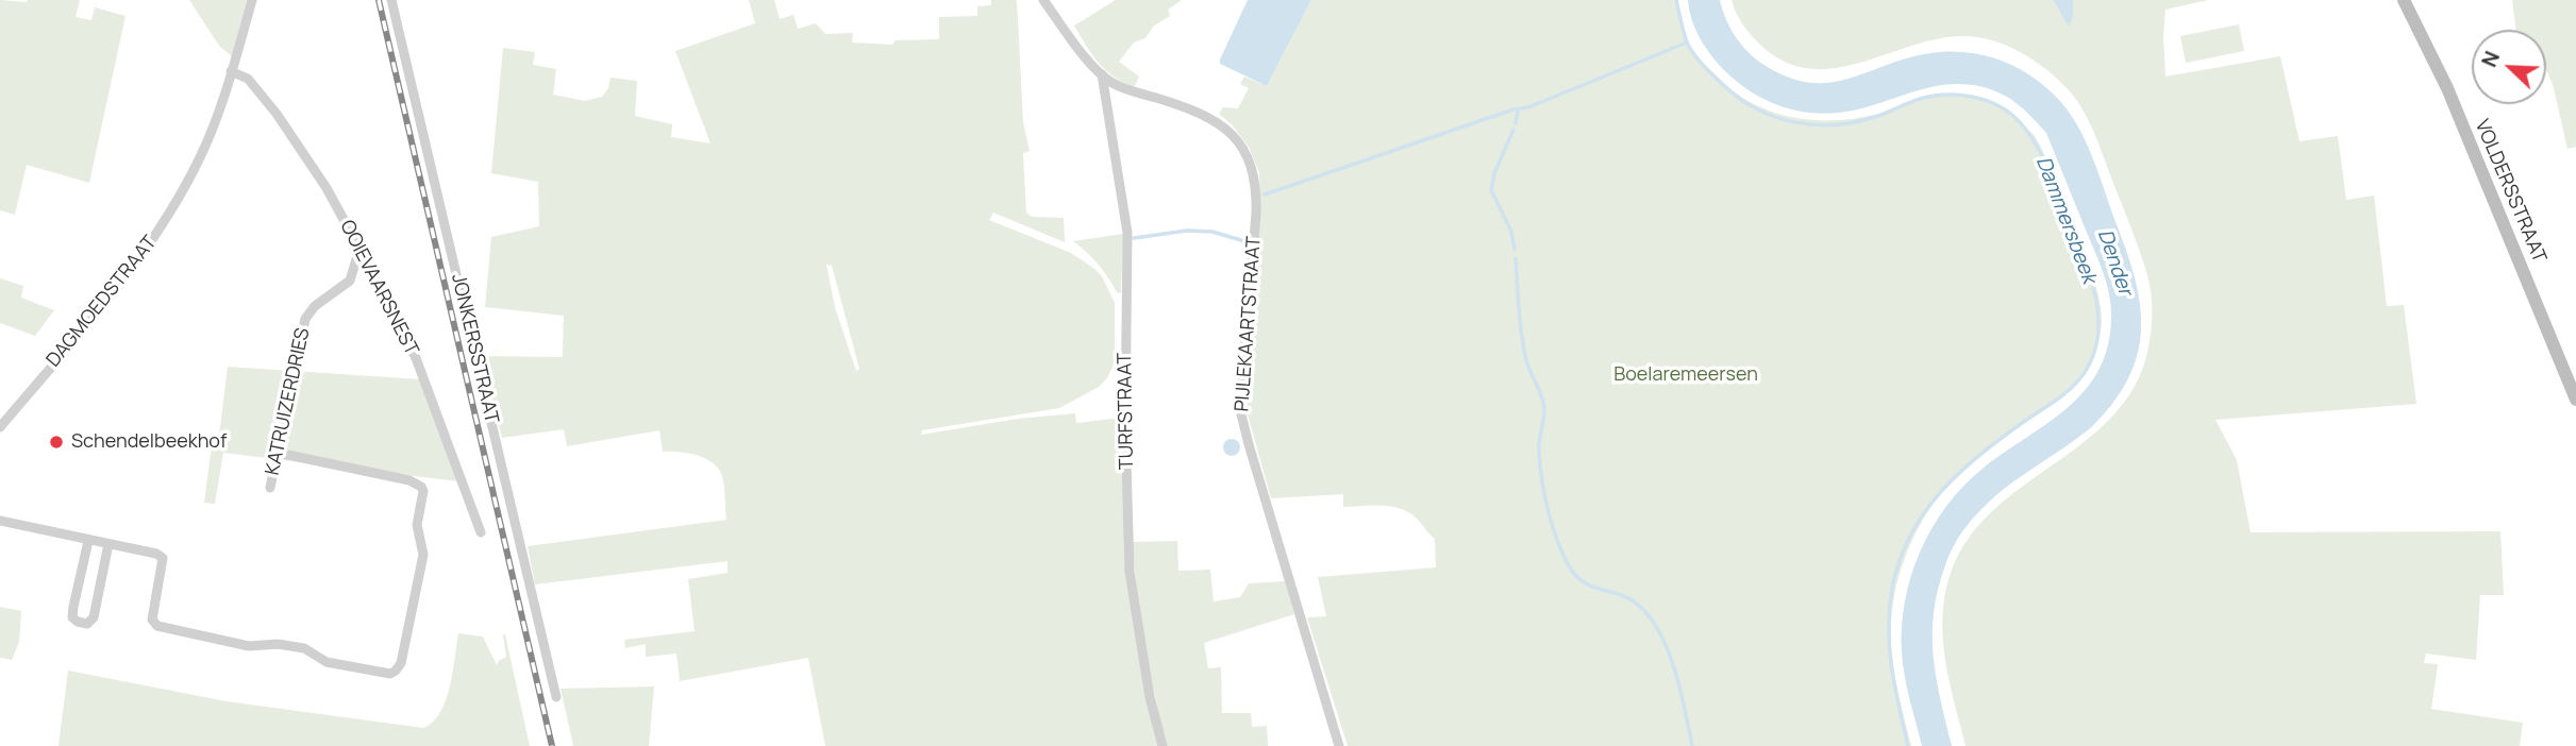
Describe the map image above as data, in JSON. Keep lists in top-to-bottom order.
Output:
{
  "streets": {
    "street": [
      "VOLDERSSTRAAT",
      "OOIEVAARSNEST",
      "DAGMOEDSTRAAT",
      "PIJLEKAARTSTRAAT",
      "JONKERSSTRAAT",
      "KATRUIZERDRIES",
      "TURFSTRAAT"
    ]
  },
  "crossings": [
    ["OOIEVAARSNEST", "DAGMOEDSTRAAT"],
    ["OOIEVAARSNEST", "KATRUIZERDRIES"],
    ["PIJLEKAARTSTRAAT", "TURFSTRAAT"]
  ],
  "water": ["Dammersbeek", "Dender"],
  "parks": ["Boelaremeersen"],
  "places": ["Schendelbeekhof"],
  "north": "top left"
}
